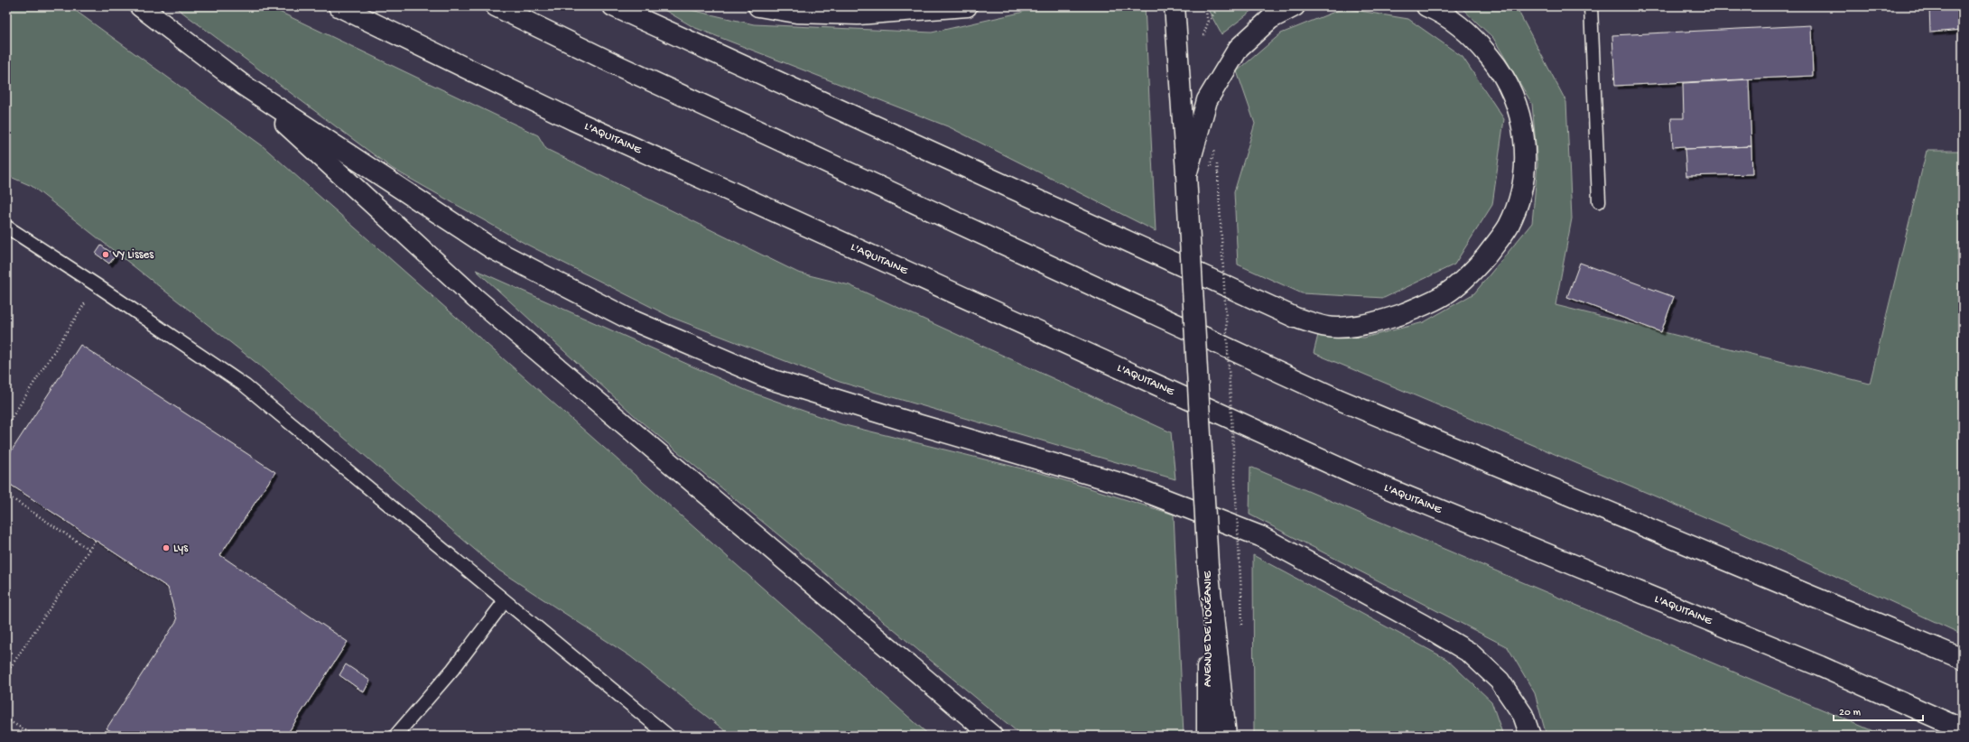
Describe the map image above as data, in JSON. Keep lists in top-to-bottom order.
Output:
{
  "streets": {
    "main road": ["L'AQUITAINE", "AVENUE DE L'OCÉANIE"]
  },
  "places": ["VY Lisses", "Lys"],
  "scale_bar": "20 m"
}
